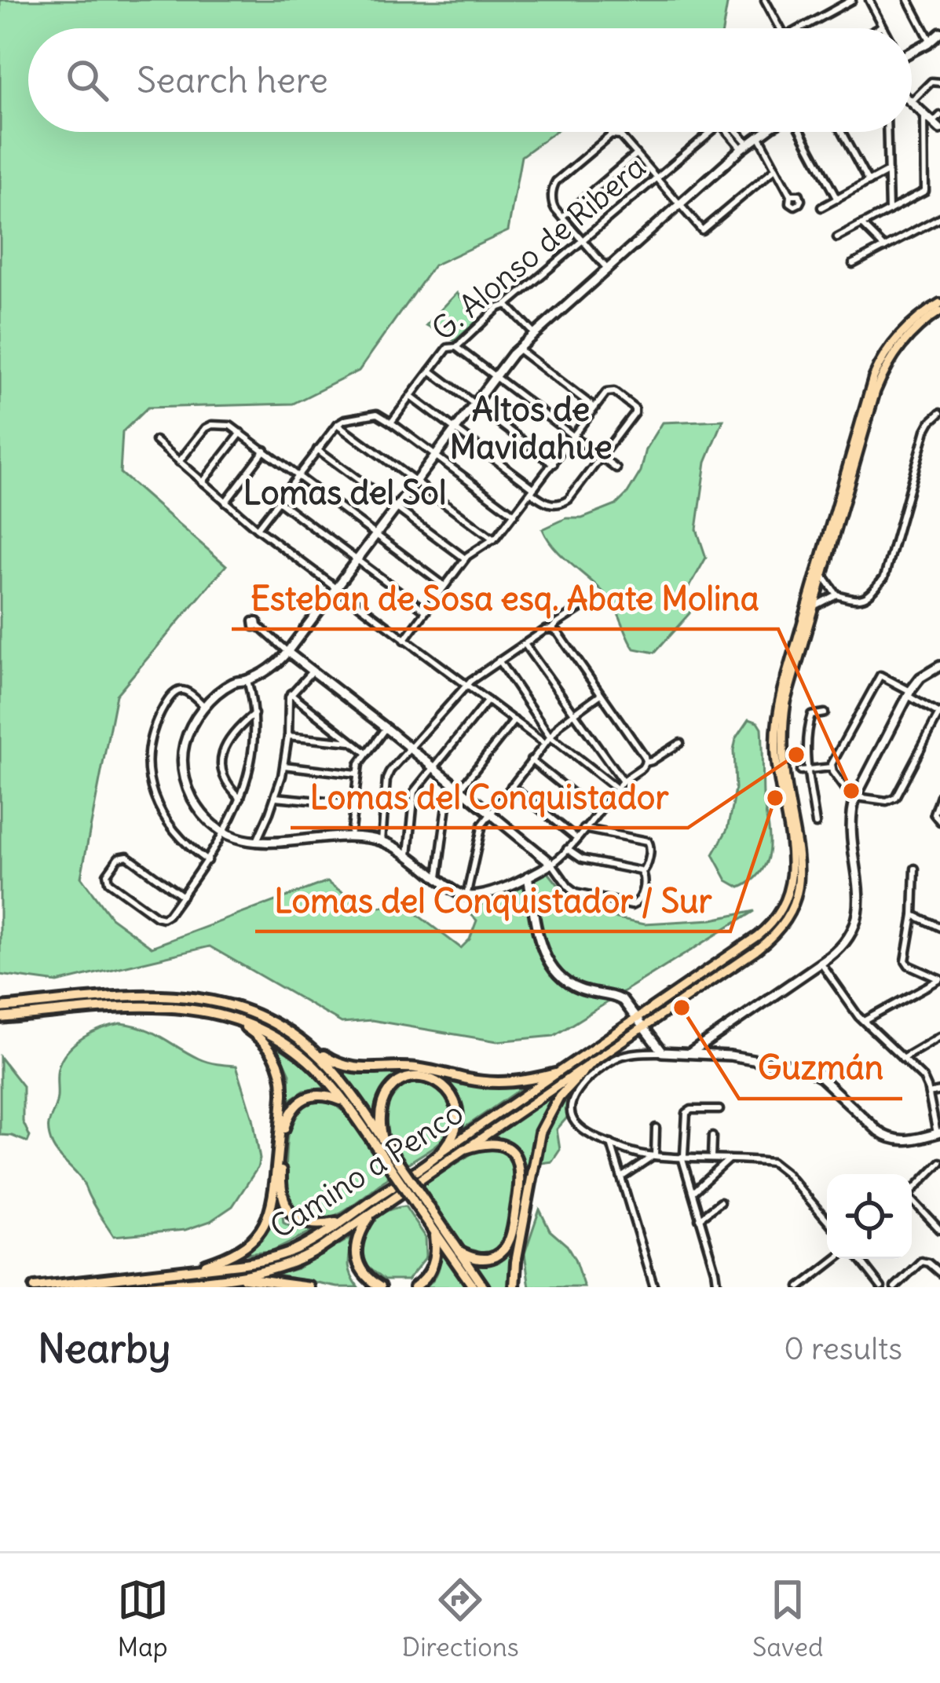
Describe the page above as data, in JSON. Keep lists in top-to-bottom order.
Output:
{
  "streets": {
    "highway": ["Camino a Penco"],
    "street": ["G. Alonso de Ribera"]
  },
  "districts": ["Altos de Mavidahue", "Lomas del Sol"],
  "places": [
    "Lomas del Conquistador",
    "Esteban de Sosa esq. Abate Molina",
    "Lomas del Conquistador / Sur",
    "Guzmán"
  ],
  "page": {
    "search": "Search here",
    "heading": ["Nearby", "0 results"],
    "nav": ["Map", "Directions", "Saved"]
  }
}
